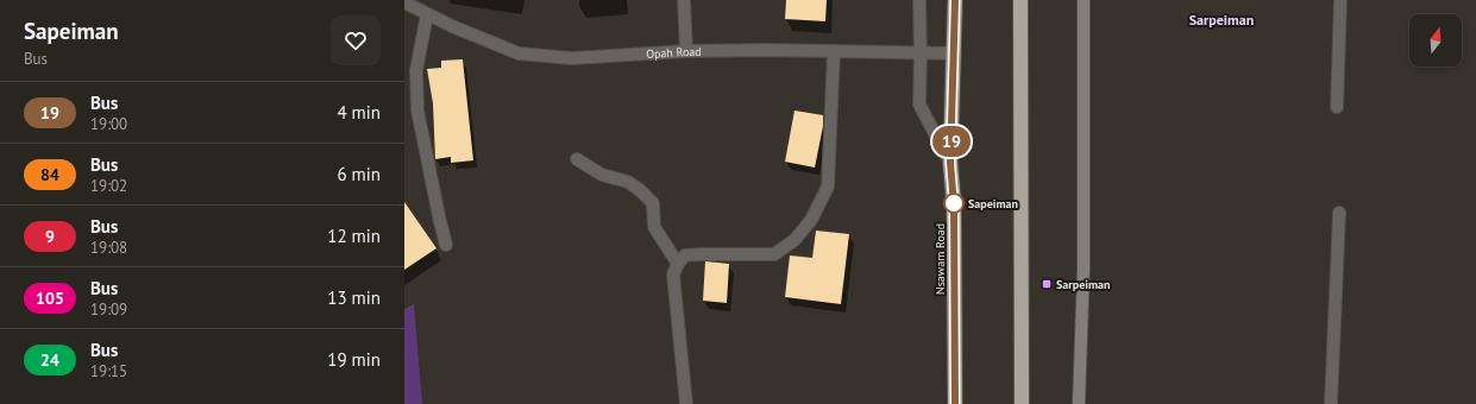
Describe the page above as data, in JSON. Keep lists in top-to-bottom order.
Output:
{
  "streets": {
    "highway": ["Nsawam Road"],
    "street": ["Opah Road"]
  },
  "crossings": [
    ["Opah Road", "Nsawam Road"]
  ],
  "districts": ["Sarpeiman"],
  "places": {
    "other": ["Sapeiman"],
    "transit": ["Sarpeiman"]
  },
  "lines": ["bus line 19"],
  "north": "top",
  "page": {
    "heading": ["Sapeiman", "Bus"],
    "on_map": "19",
    "list": [
      {
        "mark": "19",
        "name": "Bus",
        "note": "19:00",
        "value": "4 min"
      },
      {
        "mark": "84",
        "name": "Bus",
        "note": "19:02",
        "value": "6 min"
      },
      {
        "mark": "9",
        "name": "Bus",
        "note": "19:08",
        "value": "12 min"
      },
      {
        "mark": "105",
        "name": "Bus",
        "note": "19:09",
        "value": "13 min"
      },
      {
        "mark": "24",
        "name": "Bus",
        "note": "19:15",
        "value": "19 min"
      }
    ]
  }
}
